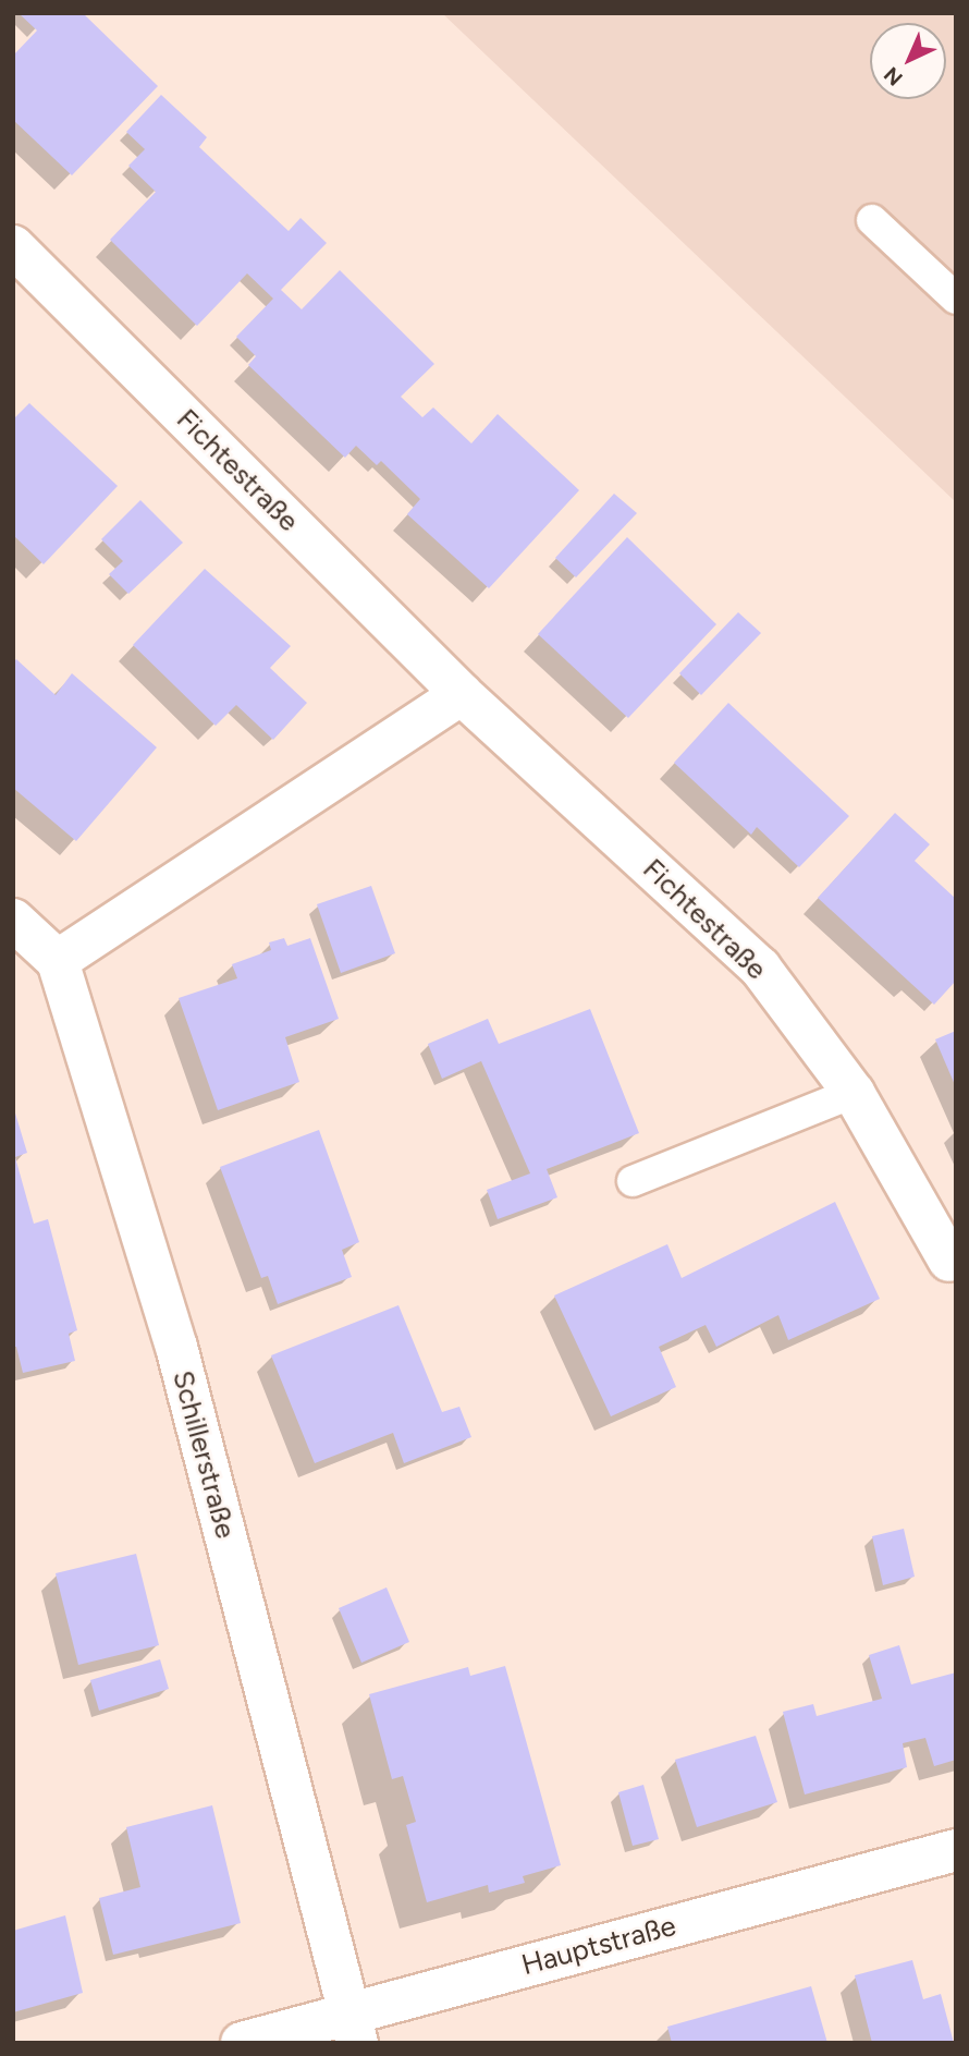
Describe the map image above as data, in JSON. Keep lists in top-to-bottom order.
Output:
{
  "streets": {
    "street": ["Fichtestraße", "Schillerstraße", "Hauptstraße"]
  },
  "crossings": [
    ["Schillerstraße", "Hauptstraße"]
  ],
  "north": "bottom left"
}
